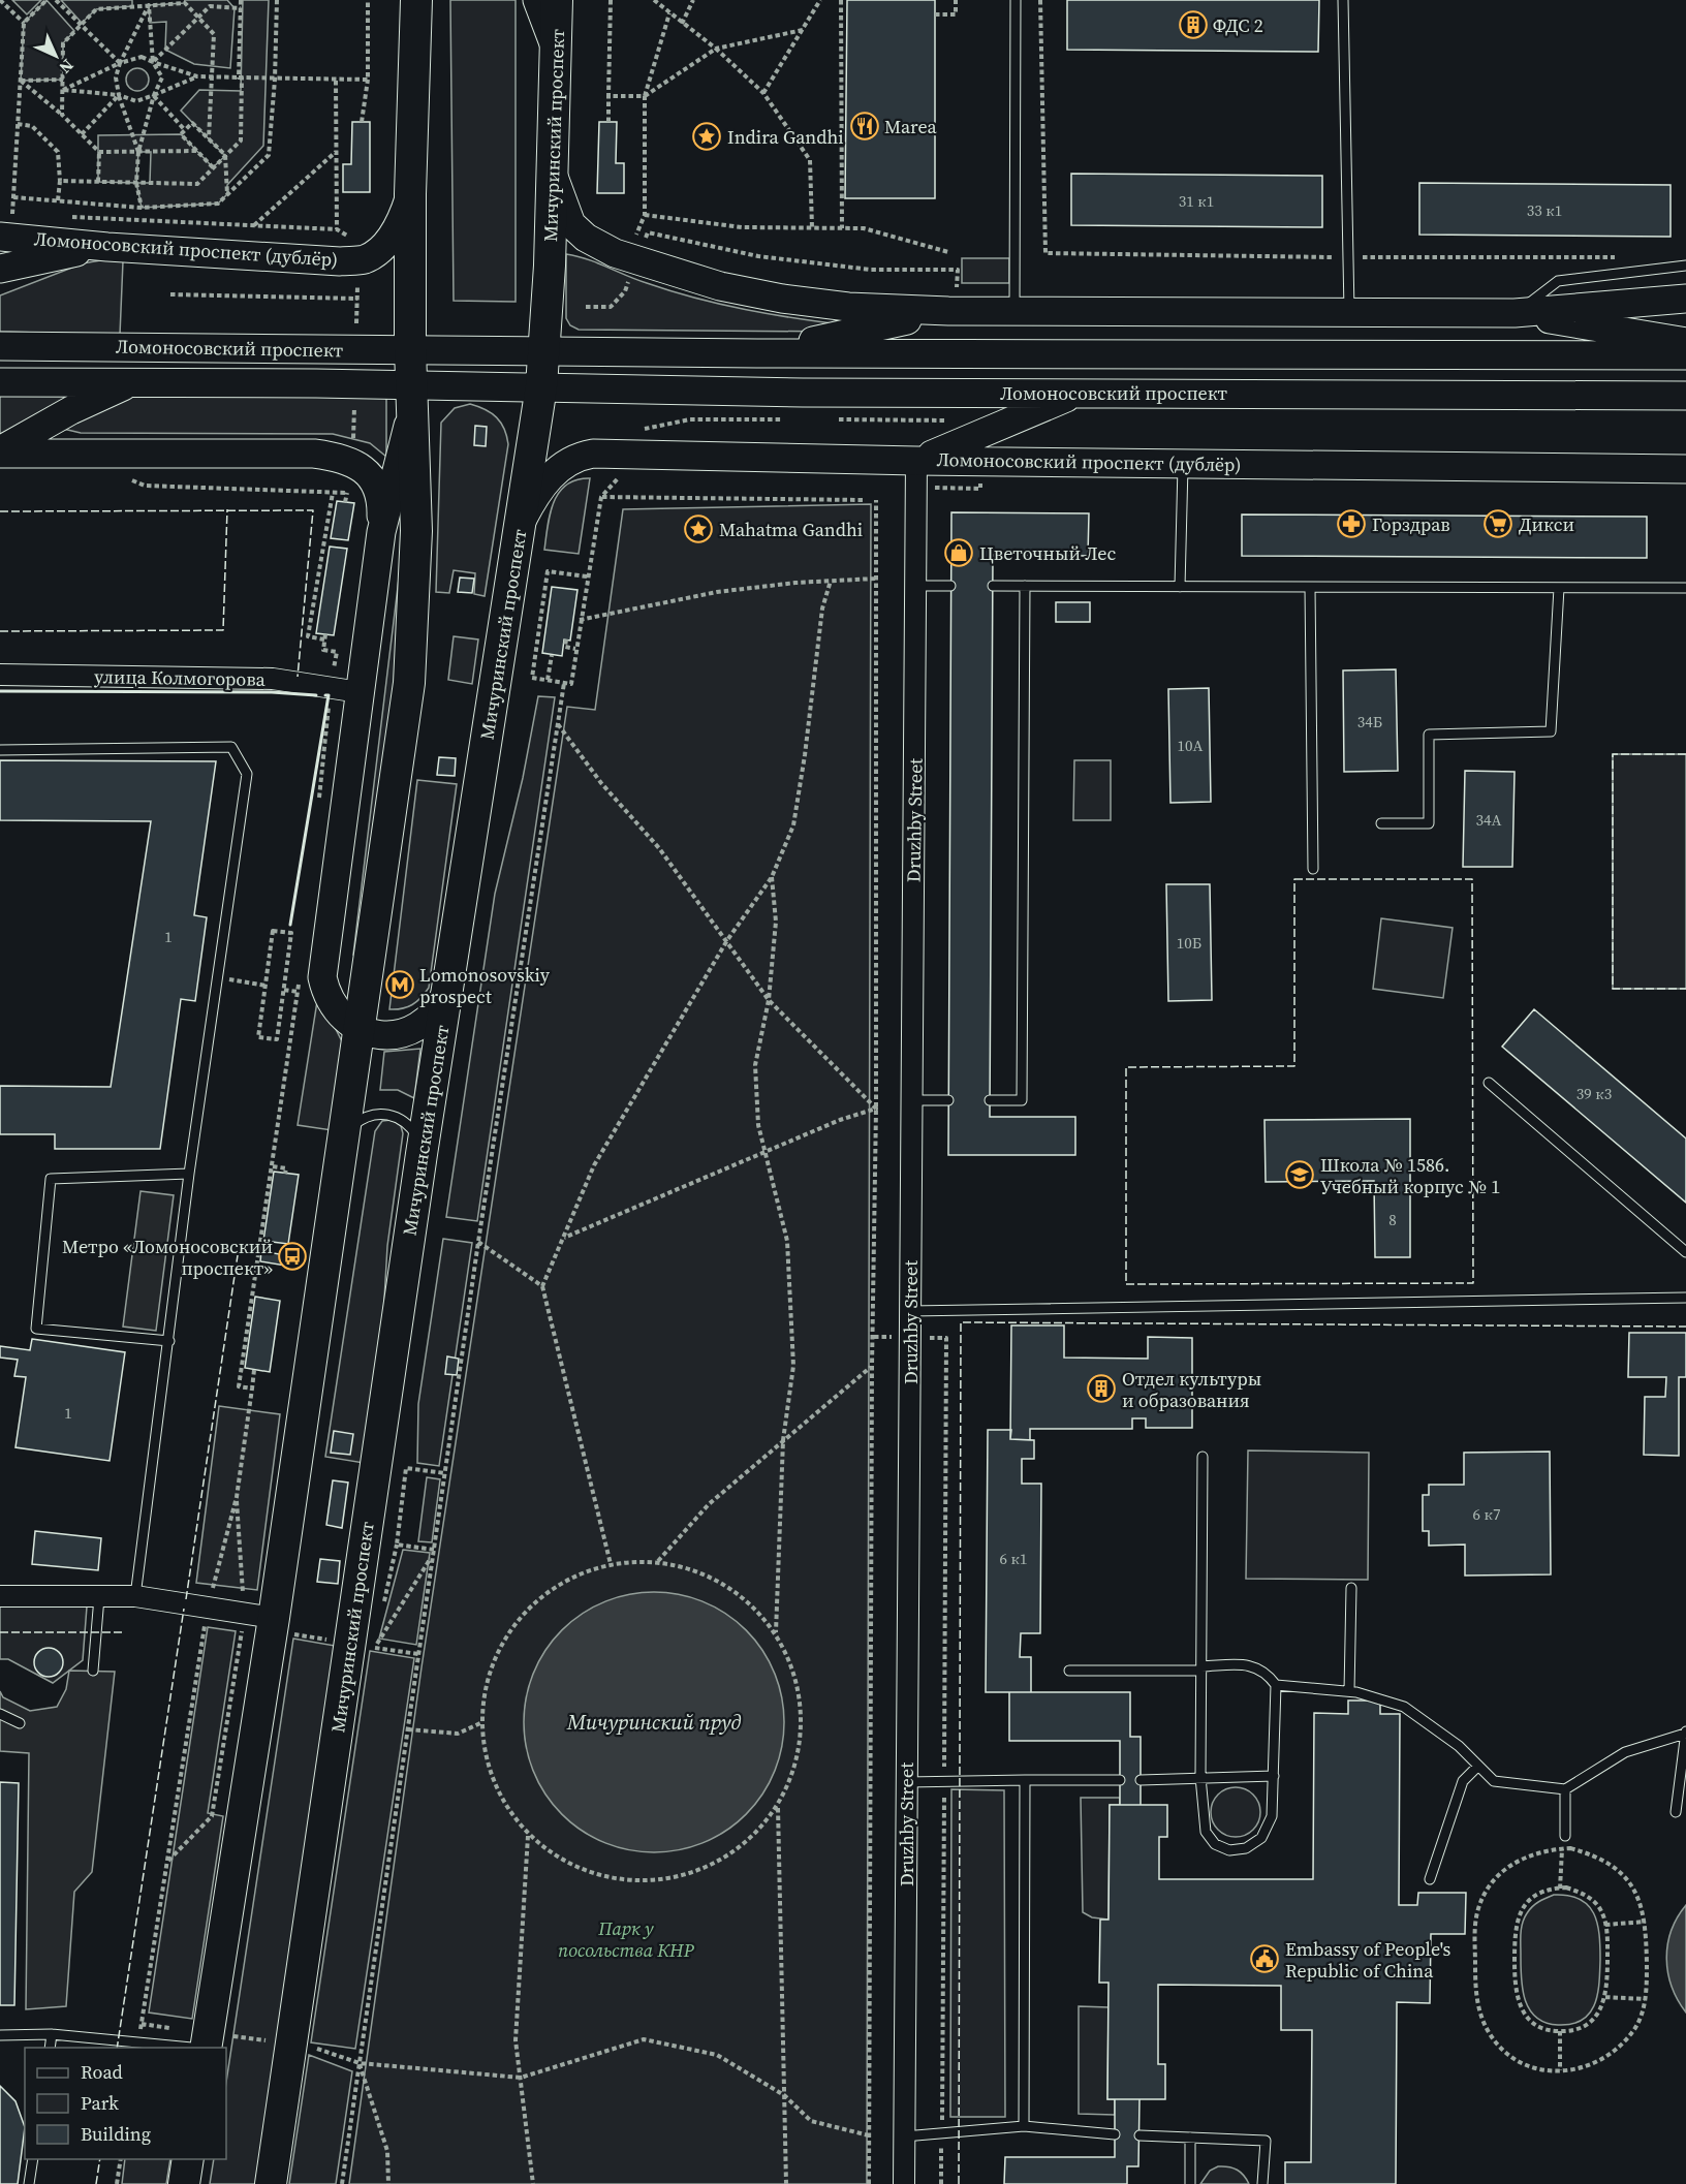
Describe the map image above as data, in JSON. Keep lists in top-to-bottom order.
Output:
{
  "streets": {
    "main road": ["Мичуринский проспект", "Ломоносовский проспект (дублёр)", "Ломоносовский проспект"],
    "street": ["улица Колмогорова", "Druzhby Street"]
  },
  "crossings": [
    ["Мичуринский проспект", "Ломоносовский проспект (дублёр)"],
    ["Мичуринский проспект", "Ломоносовский проспект"],
    ["Ломоносовский проспект (дублёр)", "Druzhby Street"]
  ],
  "water": ["Мичуринский пруд"],
  "parks": ["Парк у посольства КНР"],
  "places": {
    "building": ["ФДС 2", "Отдел культуры и образования"],
    "restaurant": ["Marea"],
    "place": ["Indira Gandhi", "Mahatma Gandhi"],
    "pharmacy": ["Горздрав"],
    "supermarket": ["Дикси"],
    "shop": ["Цветочный Лес"],
    "metro station": ["Lomonosovskiy prospect"],
    "school or university": ["Школа № 1586. Учебный корпус № 1"],
    "bus stop": ["Метро «Ломоносовский проспект»"],
    "public building": ["Embassy of People's Republic of China"]
  },
  "house_numbers": [
    "31 к1",
    "33 к1",
    "34Б",
    "10А",
    "34А",
    "1",
    "10Б",
    "39 к3",
    "8",
    "1",
    "6 к7",
    "6 к1"
  ],
  "legend": ["Road", "Park", "Building"],
  "north": "bottom right"
}
